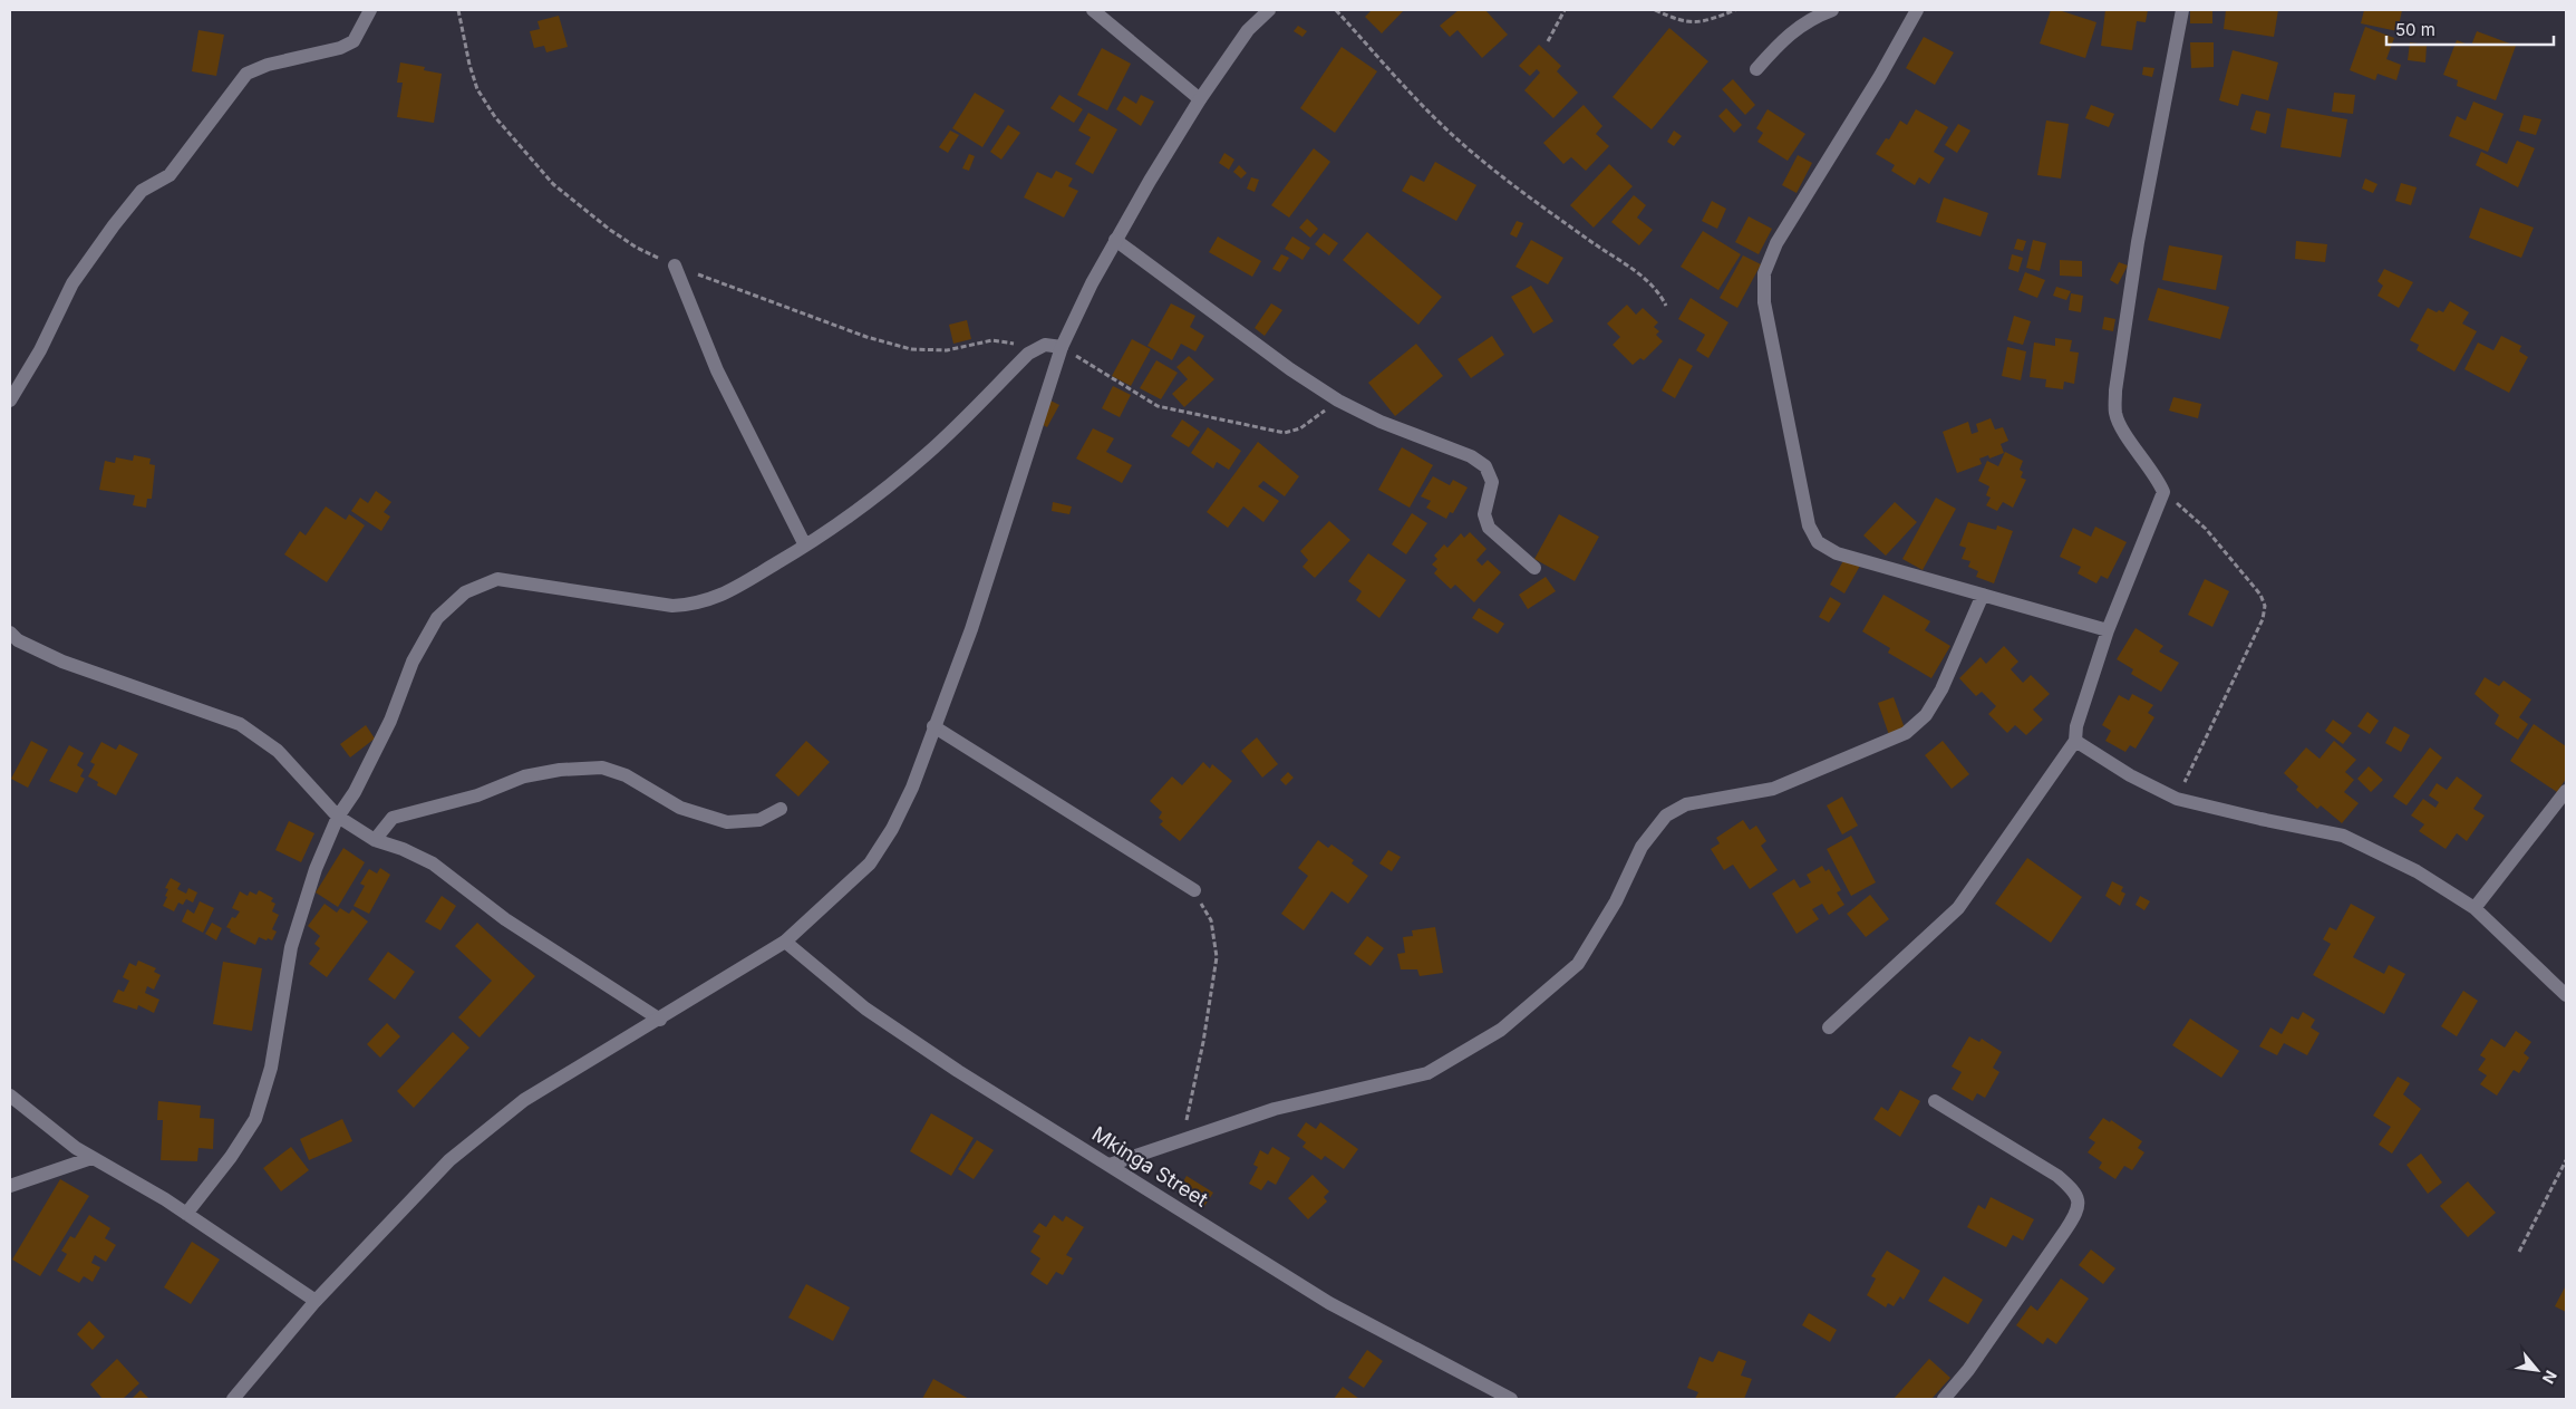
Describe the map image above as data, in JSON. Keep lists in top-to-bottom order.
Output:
{
  "streets": {
    "street": ["Mkinga Street"]
  },
  "scale_bar": "50 m",
  "north": "bottom right"
}
